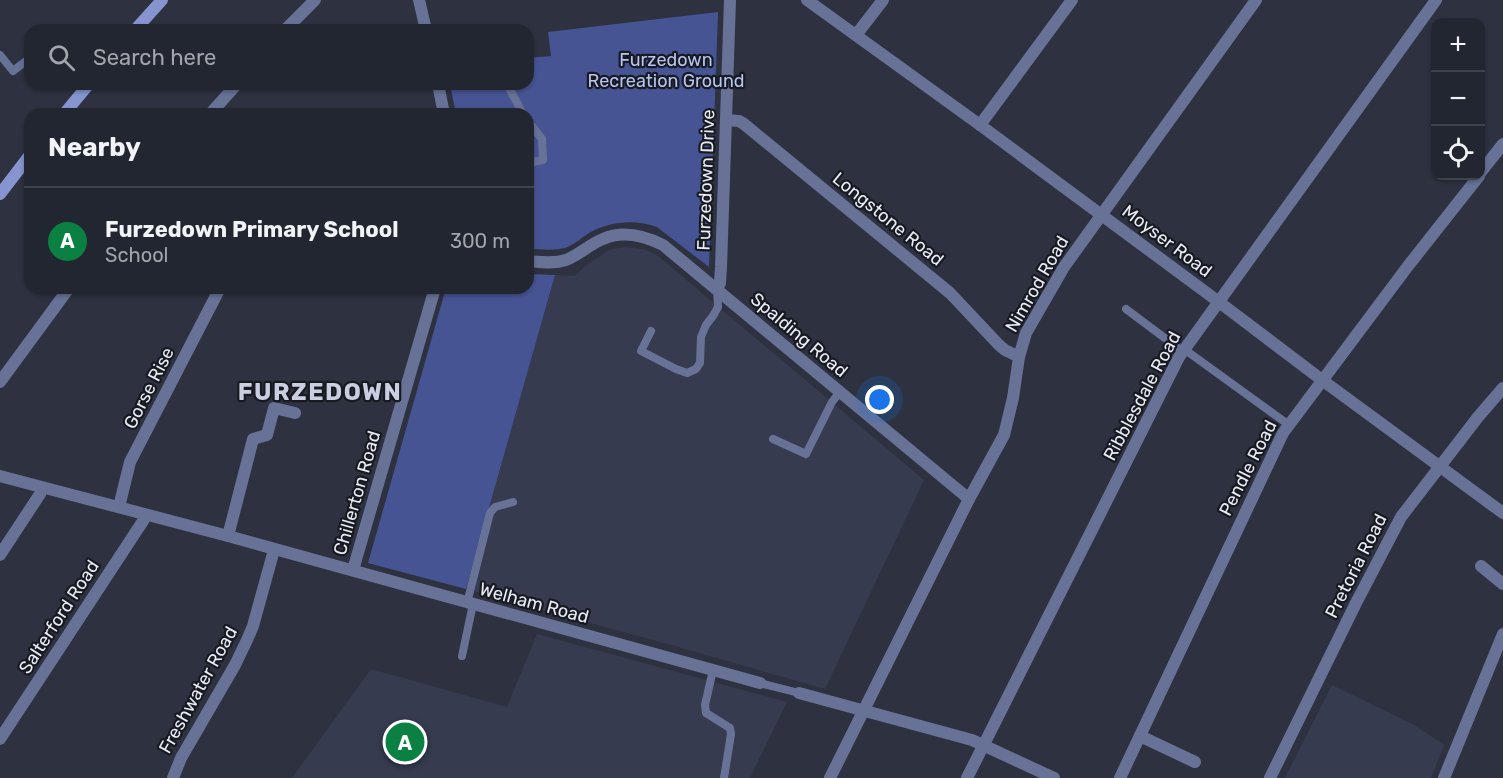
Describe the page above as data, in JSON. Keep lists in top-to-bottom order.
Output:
{
  "streets": {
    "street": [
      "Furzedown Drive",
      "Longstone Road",
      "Moyser Road",
      "Nimrod Road",
      "Spalding Road",
      "Gorse Rise",
      "Ribblesdale Road",
      "Pendle Road",
      "Chillerton Road",
      "Pretoria Road",
      "Welham Road",
      "Salterford Road",
      "Freshwater Road"
    ]
  },
  "crossings": [
    ["Furzedown Drive", "Longstone Road"],
    ["Furzedown Drive", "Spalding Road"],
    ["Longstone Road", "Nimrod Road"],
    ["Moyser Road", "Nimrod Road"],
    ["Moyser Road", "Ribblesdale Road"],
    ["Moyser Road", "Pendle Road"],
    ["Moyser Road", "Pretoria Road"],
    ["Nimrod Road", "Spalding Road"],
    ["Nimrod Road", "Welham Road"],
    ["Gorse Rise", "Welham Road"],
    ["Ribblesdale Road", "Welham Road"],
    ["Chillerton Road", "Welham Road"],
    ["Welham Road", "Salterford Road"],
    ["Welham Road", "Freshwater Road"]
  ],
  "districts": ["FURZEDOWN"],
  "parks": ["Furzedown Recreation Ground"],
  "page": {
    "map_buttons": ["+", "−"],
    "search": "Search here",
    "heading": "Nearby",
    "list": [
      {
        "mark": "A",
        "name": "Furzedown Primary School",
        "note": "School",
        "value": "300 m"
      }
    ],
    "pins": "A"
  }
}
